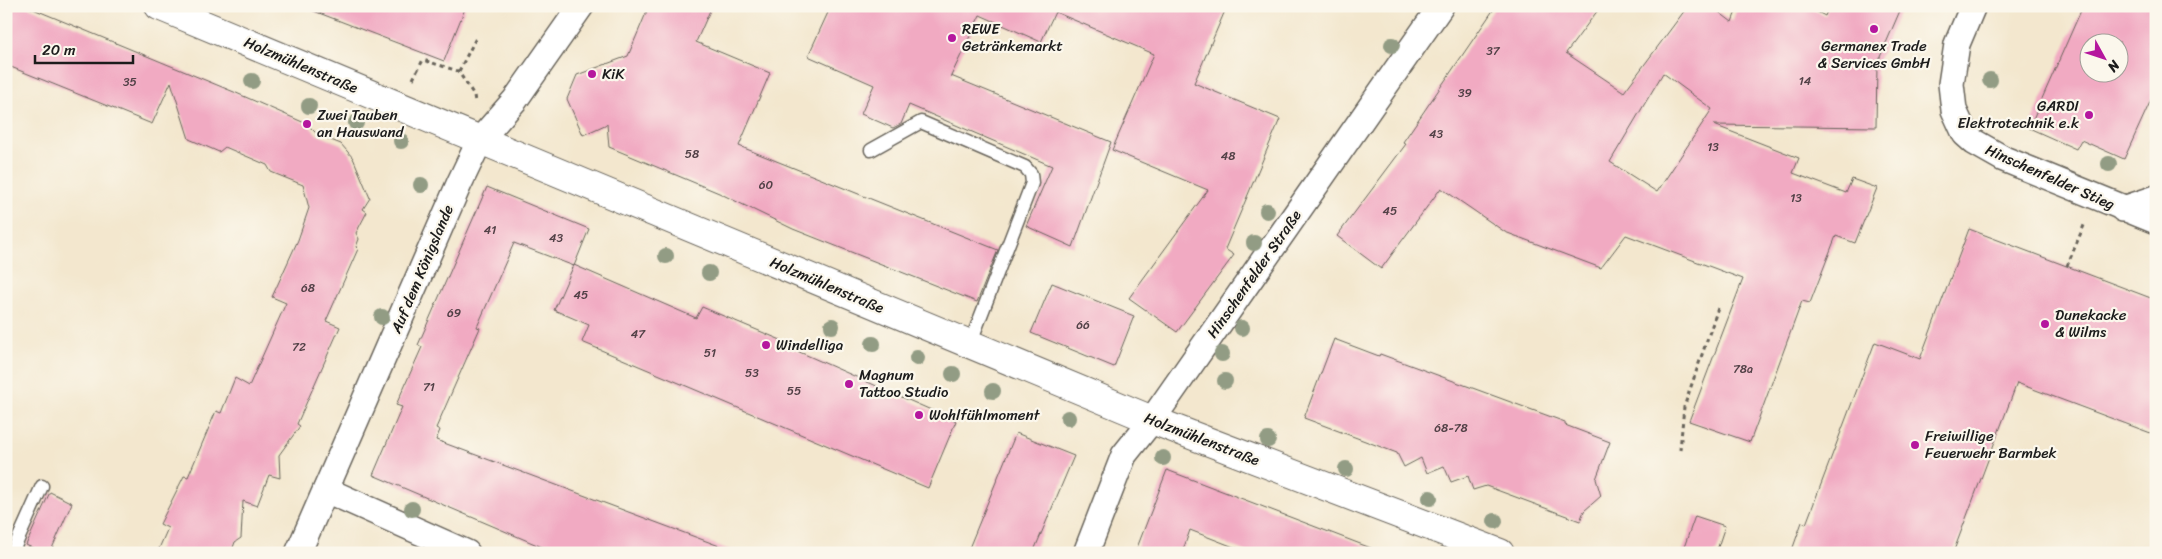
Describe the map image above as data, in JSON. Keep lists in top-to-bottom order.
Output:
{
  "streets": {
    "street": [
      "Holzmühlenstraße",
      "Hinschenfelder Stieg",
      "Auf dem Königslande",
      "Hinschenfelder Straße"
    ]
  },
  "crossings": [
    ["Holzmühlenstraße", "Auf dem Königslande"],
    ["Holzmühlenstraße", "Hinschenfelder Straße"]
  ],
  "places": [
    "Germanex Trade & Services GmbH",
    "REWE Getränkemarkt",
    "KiK",
    "GARDI Elektrotechnik e.k",
    "Zwei Tauben an Hauswand",
    "Dunekacke & Wilms",
    "Windelliga",
    "Magnum Tattoo Studio",
    "Wohlfühlmoment",
    "Freiwillige Feuerwehr Barmbek"
  ],
  "house_numbers": [
    "37",
    "14",
    "35",
    "39",
    "43",
    "13",
    "58",
    "48",
    "60",
    "13",
    "45",
    "41",
    "43",
    "68",
    "45",
    "69",
    "66",
    "47",
    "72",
    "51",
    "78a",
    "53",
    "71",
    "55",
    "68-78"
  ],
  "scale_bar": "20 m",
  "north": "bottom right"
}
